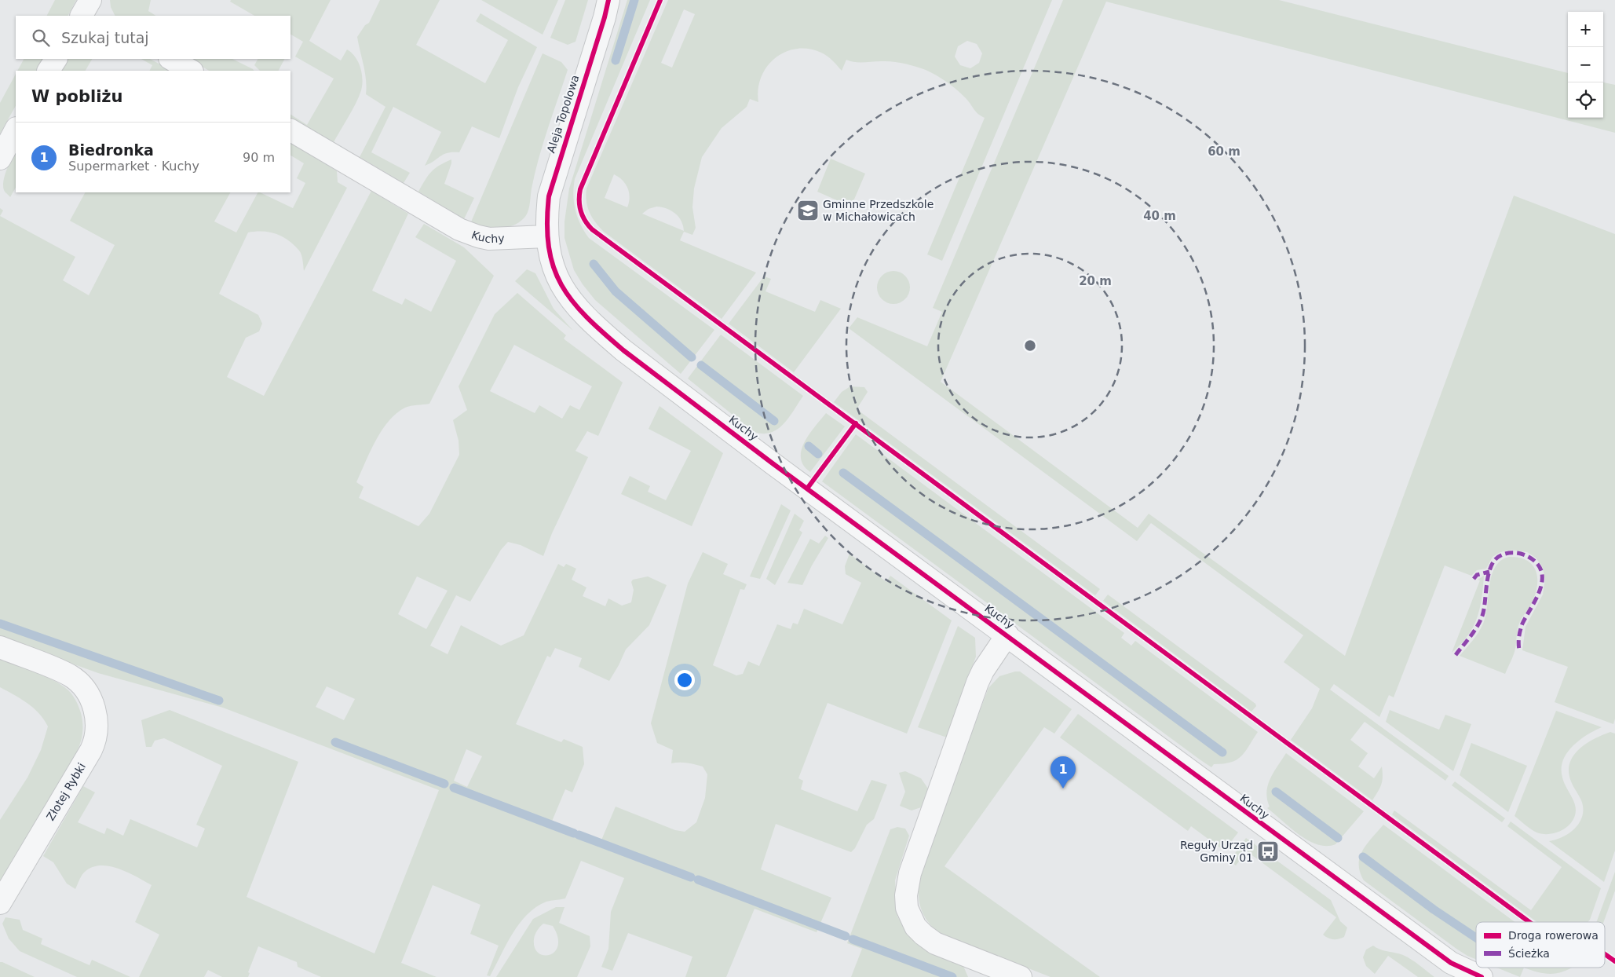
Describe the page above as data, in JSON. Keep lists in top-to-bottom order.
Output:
{
  "streets": {
    "street": ["Aleja Topolowa", "Kuchy", "Złotej Rybki"]
  },
  "crossings": [
    ["Aleja Topolowa", "Kuchy"]
  ],
  "places": {
    "school or university": ["Gminne Przedszkole w Michałowicach"],
    "bus stop": ["Reguły Urząd Gminy 01"]
  },
  "legend": ["Droga rowerowa", "Ścieżka"],
  "page": {
    "map_buttons": ["+", "−"],
    "search": "Szukaj tutaj",
    "heading": "W pobliżu",
    "list": [
      {
        "mark": "1",
        "name": "Biedronka",
        "note": "Supermarket · Kuchy",
        "value": "90 m"
      }
    ],
    "pins": "1"
  },
  "rings": ["60 m", "40 m", "20 m"]
}
